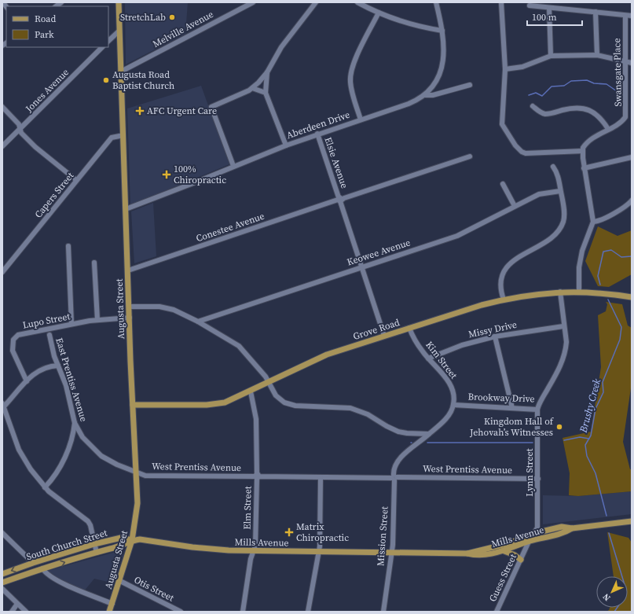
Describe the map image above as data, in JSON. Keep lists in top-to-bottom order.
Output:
{
  "streets": {
    "main road": [
      "Augusta Street",
      "Grove Road",
      "Mills Avenue",
      "South Church Street"
    ],
    "street": [
      "Melville Avenue",
      "Swansgate Place",
      "Jones Avenue",
      "Aberdeen Drive",
      "Elsie Avenue",
      "Capers Street",
      "Conestee Avenue",
      "Keowee Avenue",
      "Lupo Street",
      "Missy Drive",
      "Kim Street",
      "East Prentiss Avenue",
      "Brookway Drive",
      "West Prentiss Avenue",
      "Lynn Street",
      "Elm Street",
      "Mission Street",
      "Guess Street",
      "Otis Street"
    ]
  },
  "crossings": [
    ["Melville Avenue", "Augusta Street"],
    ["Aberdeen Drive", "Elsie Avenue"],
    ["Aberdeen Drive", "Augusta Street"],
    ["Elsie Avenue", "Conestee Avenue"],
    ["Elsie Avenue", "Keowee Avenue"],
    ["Elsie Avenue", "Grove Road"],
    ["Capers Street", "Augusta Street"],
    ["Conestee Avenue", "Augusta Street"],
    ["Augusta Street", "Lupo Street"],
    ["Augusta Street", "Grove Road"],
    ["Augusta Street", "East Prentiss Avenue"],
    ["Augusta Street", "West Prentiss Avenue"],
    ["Augusta Street", "Mills Avenue"],
    ["Augusta Street", "South Church Street"],
    ["Augusta Street", "Otis Street"],
    ["Grove Road", "Kim Street"],
    ["Grove Road", "Brookway Drive"],
    ["Grove Road", "Elm Street"],
    ["Missy Drive", "Kim Street"],
    ["Missy Drive", "Brookway Drive"],
    ["Kim Street", "Brookway Drive"],
    ["Kim Street", "Mission Street"],
    ["East Prentiss Avenue", "West Prentiss Avenue"],
    ["Brookway Drive", "Lynn Street"],
    ["Brookway Drive", "Mission Street"],
    ["West Prentiss Avenue", "Lynn Street"],
    ["West Prentiss Avenue", "Elm Street"],
    ["West Prentiss Avenue", "Mission Street"],
    ["Lynn Street", "Mills Avenue"],
    ["Lynn Street", "Guess Street"],
    ["Elm Street", "Mills Avenue"],
    ["Mission Street", "Mills Avenue"],
    ["Mills Avenue", "South Church Street"],
    ["Mills Avenue", "Guess Street"]
  ],
  "water": ["Brushy Creek"],
  "places": {
    "other": ["StretchLab", "Augusta Road Baptist Church", "Kingdom Hall of Jehovah’s Witnesses"],
    "health": ["AFC Urgent Care", "100% Chiropractic", "Matrix Chiropractic"]
  },
  "legend": ["Road", "Park"],
  "scale_bar": "100 m",
  "north": "bottom left"
}
